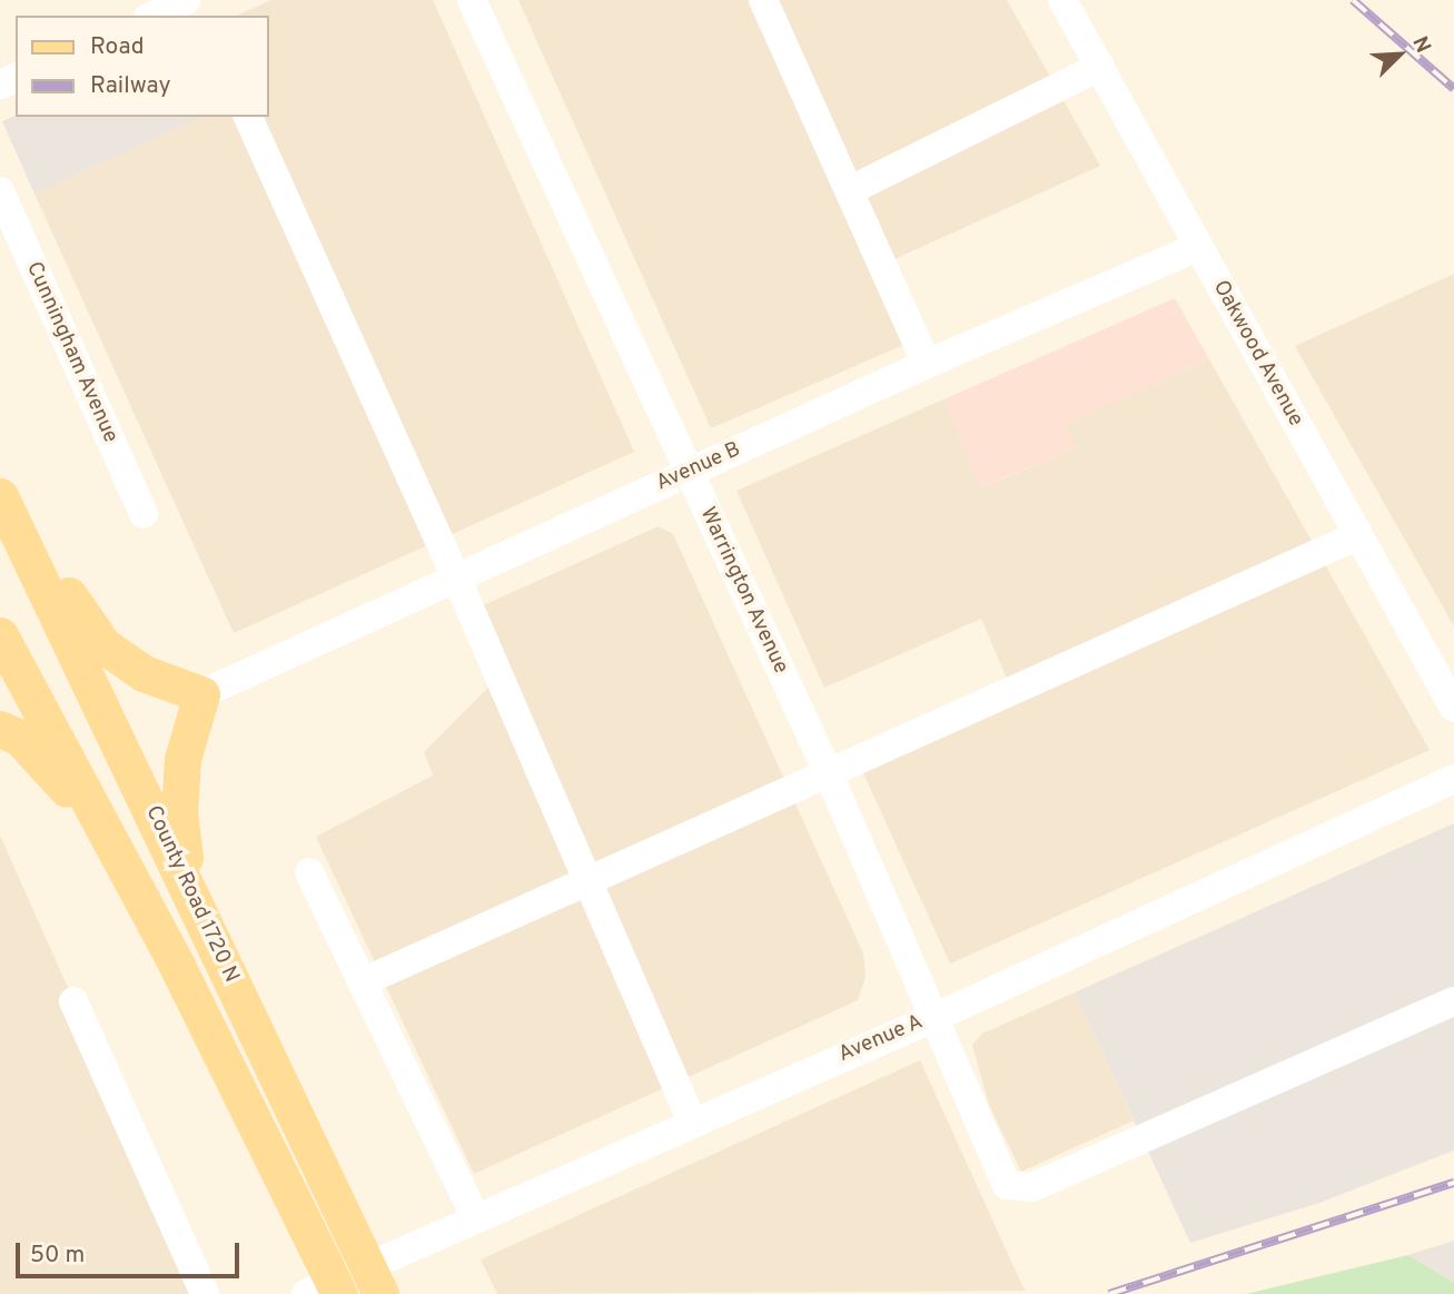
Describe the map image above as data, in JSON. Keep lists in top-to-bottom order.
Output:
{
  "streets": {
    "main road": ["County Road 1720 N"],
    "street": [
      "Cunningham Avenue",
      "Oakwood Avenue",
      "Avenue B",
      "Warrington Avenue",
      "Avenue A"
    ]
  },
  "crossings": [
    ["Oakwood Avenue", "Avenue B"],
    ["Avenue B", "Warrington Avenue"],
    ["Warrington Avenue", "Avenue A"]
  ],
  "legend": ["Road", "Railway"],
  "scale_bar": "50 m",
  "north": "top right"
}
